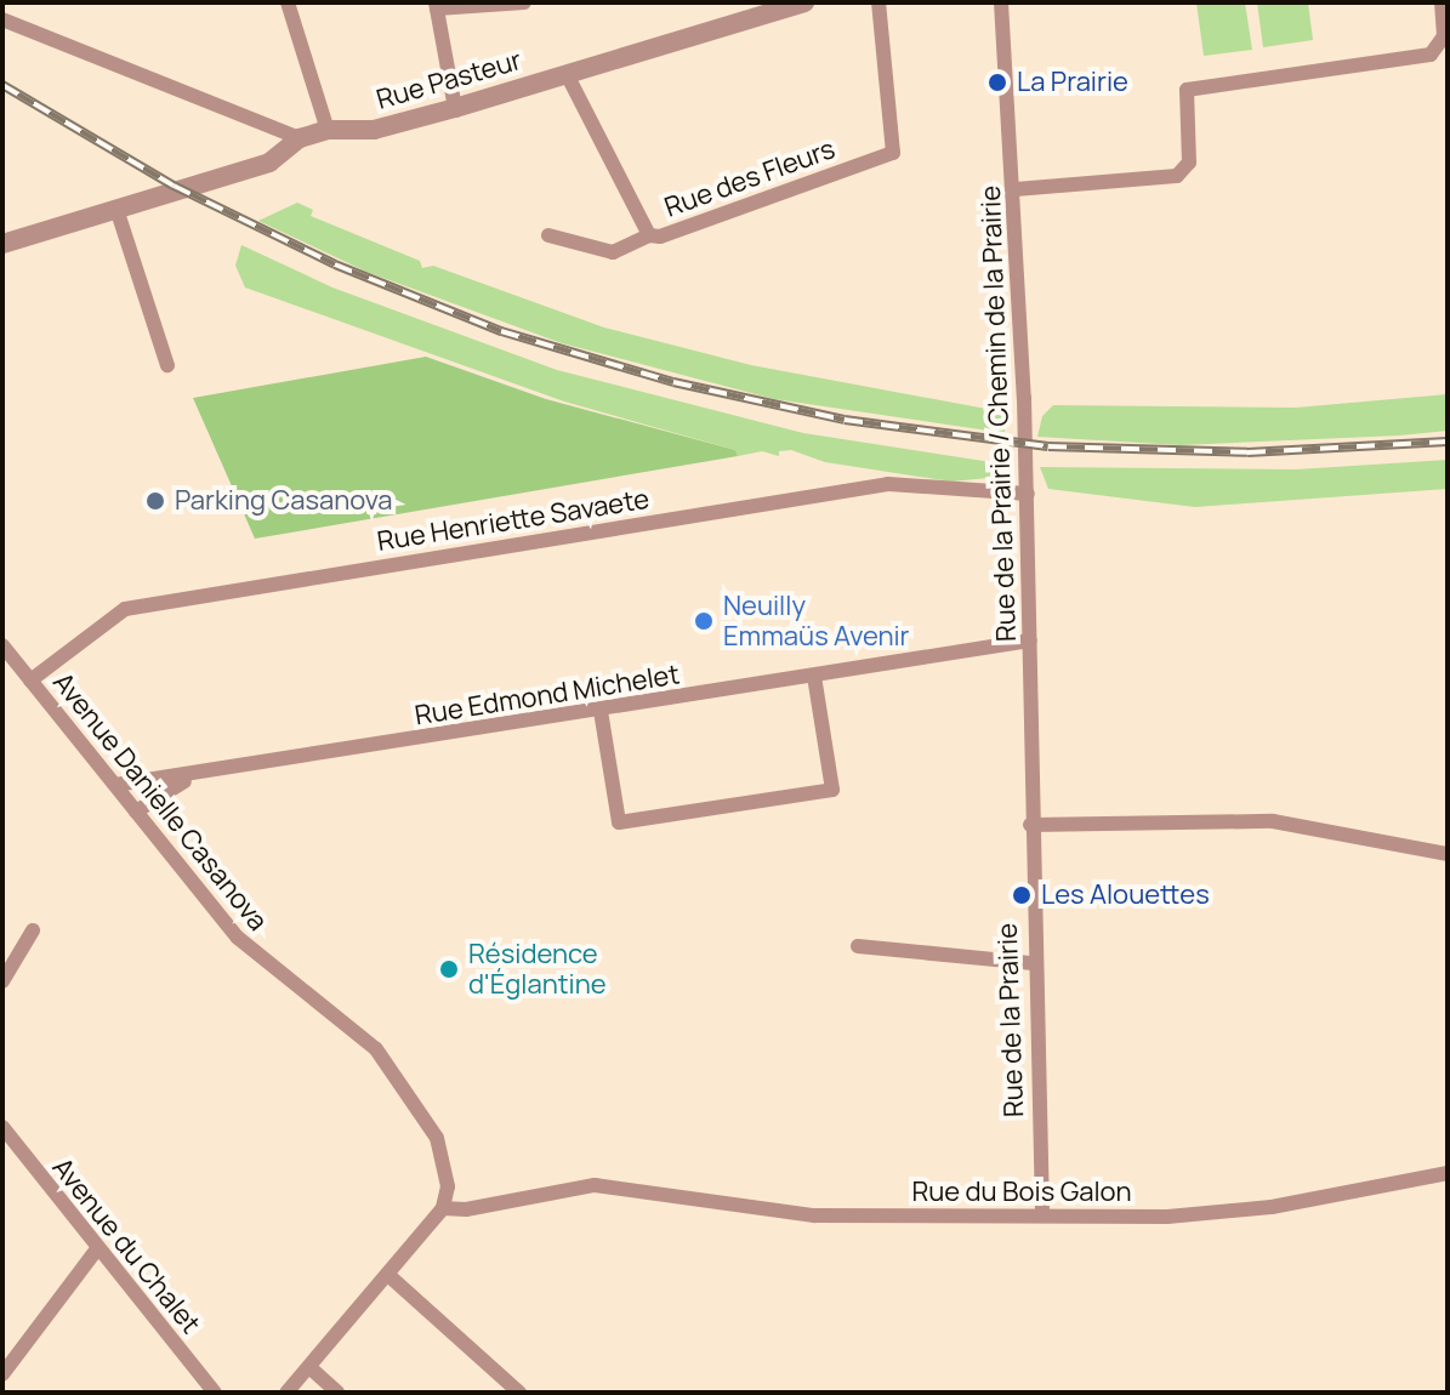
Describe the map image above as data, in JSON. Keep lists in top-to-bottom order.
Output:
{
  "streets": {
    "street": [
      "Rue Pasteur",
      "Rue des Fleurs",
      "Rue de la Prairie / Chemin de la Prairie",
      "Rue Henriette Savaete",
      "Rue Edmond Michelet",
      "Avenue Danielle Casanova",
      "Rue de la Prairie",
      "Rue du Bois Galon",
      "Avenue du Chalet"
    ]
  },
  "crossings": [
    ["Rue Pasteur", "Rue des Fleurs"],
    ["Rue de la Prairie / Chemin de la Prairie", "Rue Henriette Savaete"],
    ["Rue de la Prairie / Chemin de la Prairie", "Rue Edmond Michelet"],
    ["Rue de la Prairie / Chemin de la Prairie", "Rue de la Prairie"],
    ["Rue Henriette Savaete", "Avenue Danielle Casanova"],
    ["Rue Edmond Michelet", "Avenue Danielle Casanova"],
    ["Avenue Danielle Casanova", "Rue du Bois Galon"],
    ["Rue de la Prairie", "Rue du Bois Galon"]
  ],
  "places": [
    "La Prairie",
    "Parking Casanova",
    "Neuilly Emmaüs Avenir",
    "Les Alouettes",
    "Résidence d'Églantine"
  ]
}
